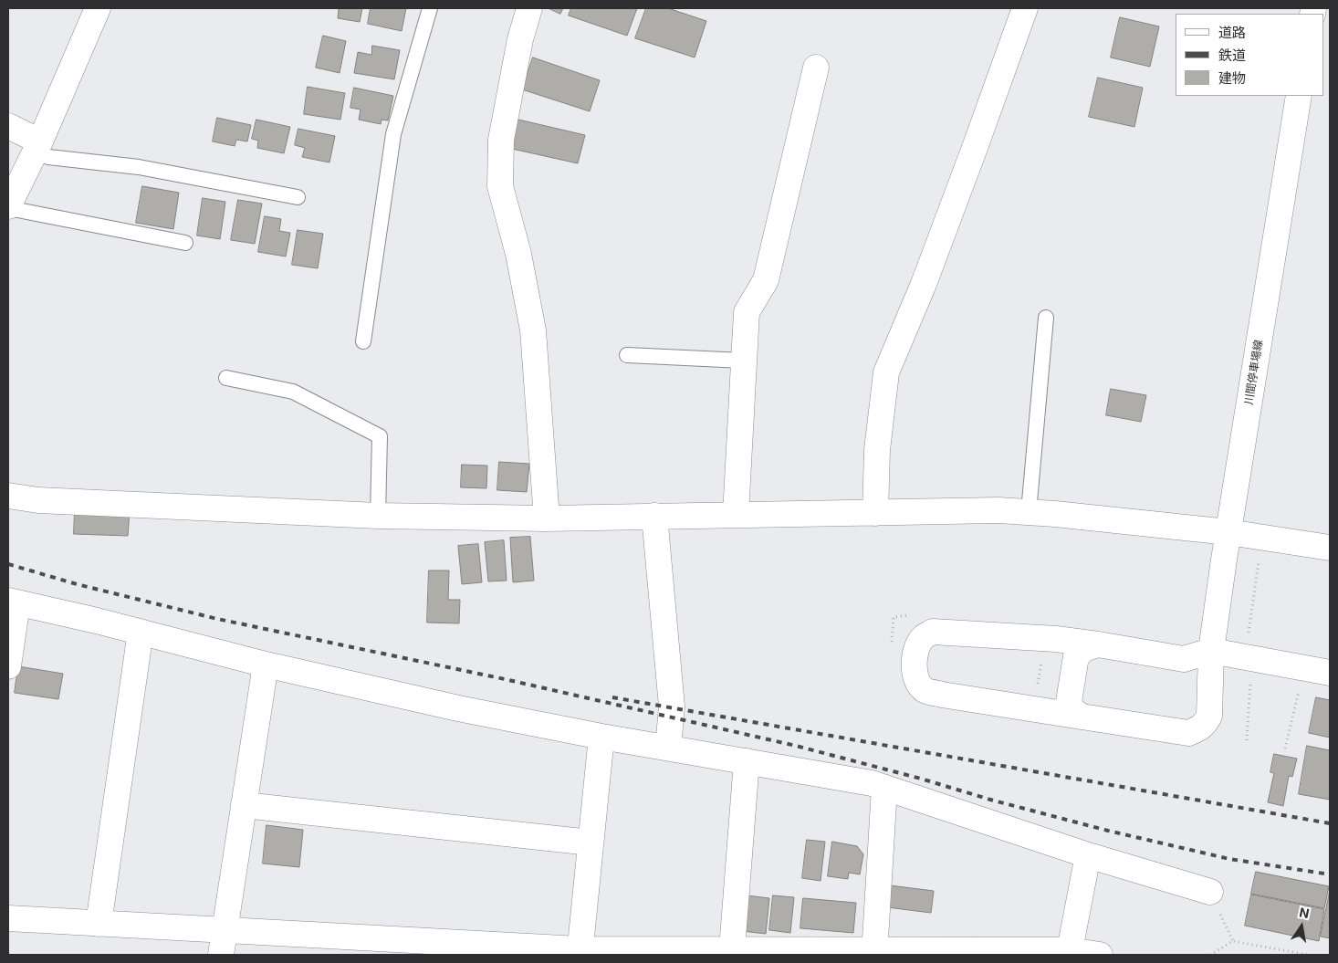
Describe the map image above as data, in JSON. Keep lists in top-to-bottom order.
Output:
{
  "streets": {
    "street": ["川間停車場線"]
  },
  "legend": ["道路", "鉄道", "建物"],
  "north": "top"
}
